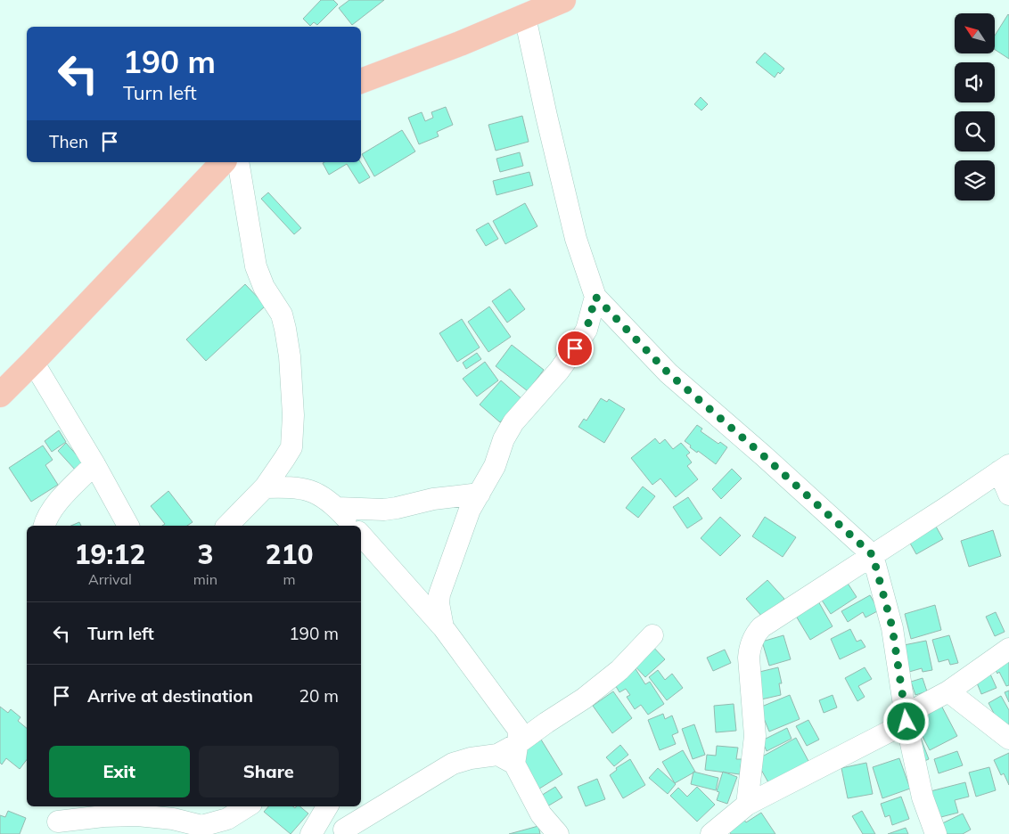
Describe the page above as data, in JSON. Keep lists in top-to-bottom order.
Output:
{
  "north": "top left",
  "page": {
    "turn": ["190 m", "Turn left"],
    "then": "Then",
    "eta": [
      "19:12",
      "Arrival",
      "3",
      "min",
      "210",
      "m"
    ],
    "list": [
      {
        "name": "Turn left",
        "value": "190 m"
      },
      {
        "name": "Arrive at destination",
        "value": "20 m"
      }
    ],
    "buttons": ["Exit", "Share"]
  }
}
